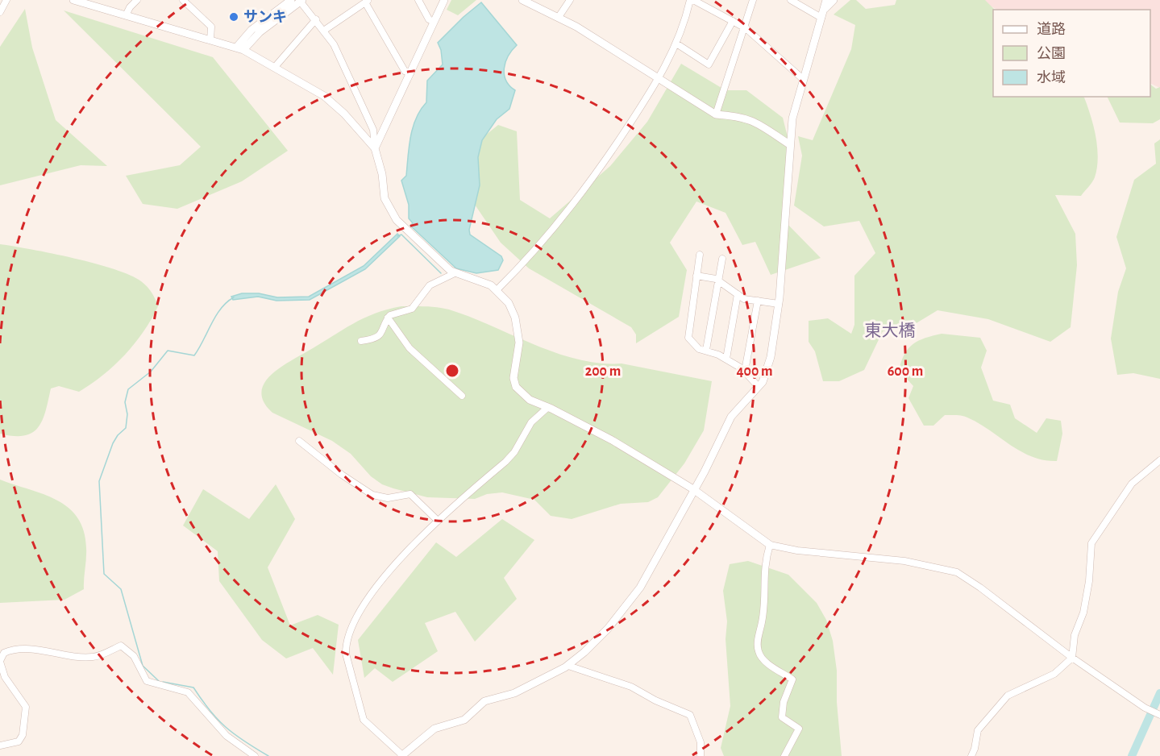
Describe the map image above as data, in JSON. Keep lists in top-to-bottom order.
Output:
{
  "districts": ["東大橋"],
  "places": ["サンキ"],
  "legend": ["道路", "公園", "水域"],
  "rings": ["200 m", "400 m", "600 m"]
}
